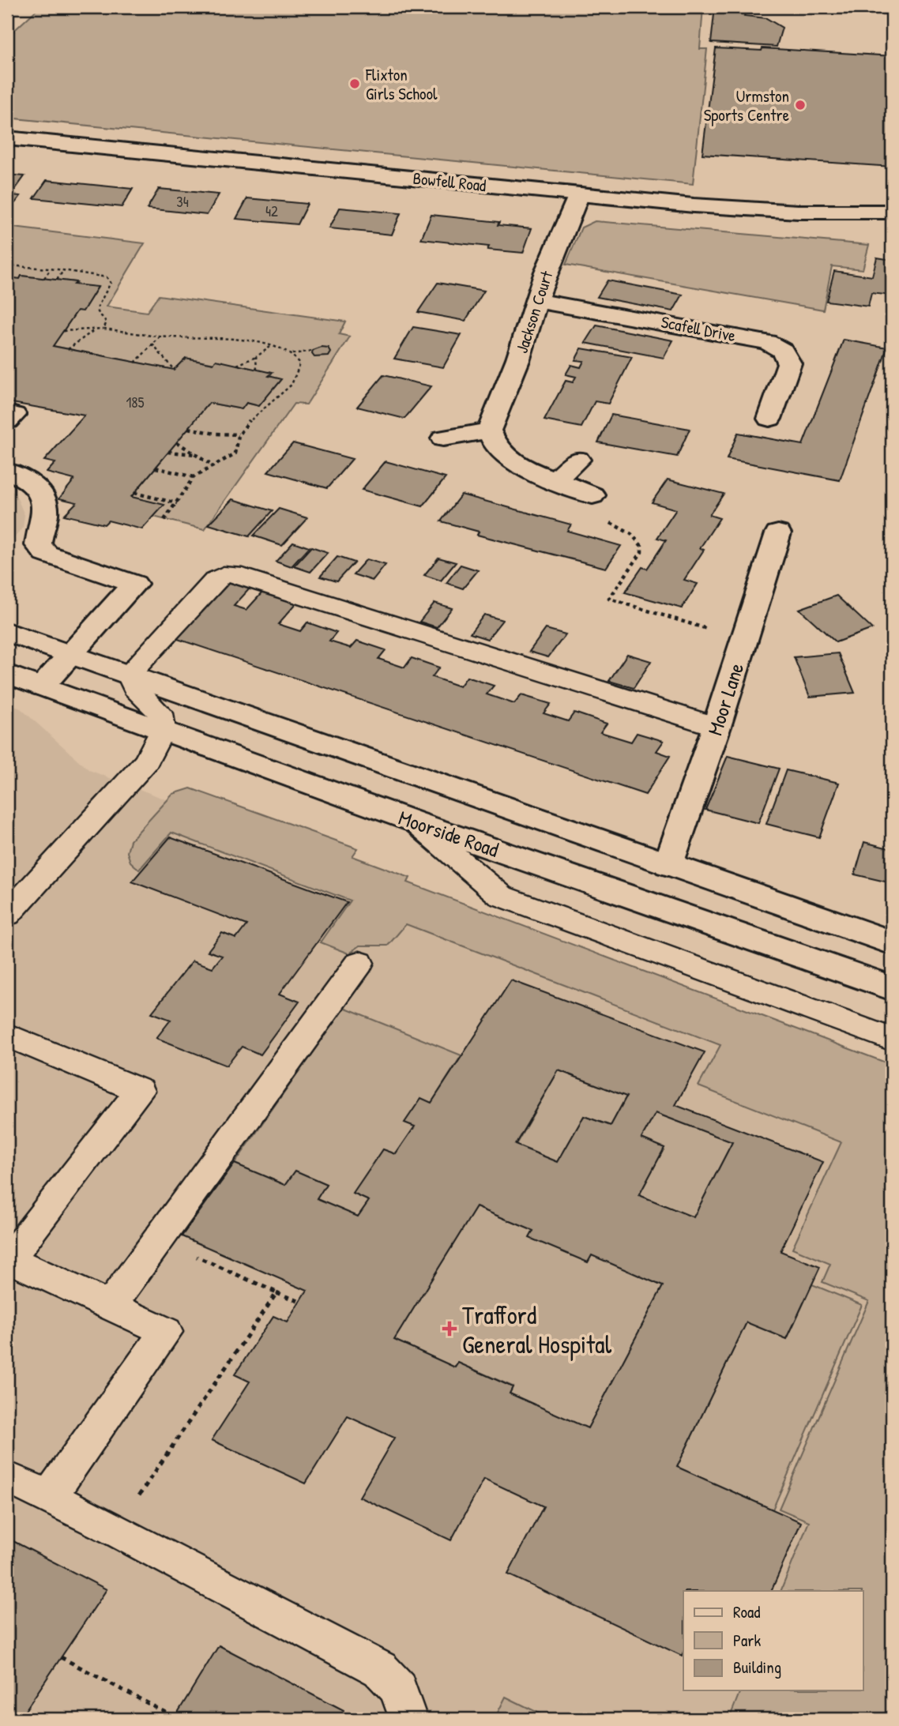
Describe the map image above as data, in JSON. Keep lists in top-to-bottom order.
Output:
{
  "streets": {
    "street": [
      "Bowfell Road",
      "Jackson Court",
      "Scafell Drive",
      "Moor Lane",
      "Moorside Road"
    ]
  },
  "crossings": [
    ["Bowfell Road", "Jackson Court"],
    ["Jackson Court", "Scafell Drive"],
    ["Moor Lane", "Moorside Road"]
  ],
  "places": {
    "other": ["Flixton Girls School", "Urmston Sports Centre"],
    "health": ["Trafford General Hospital"]
  },
  "house_numbers": ["34", "42", "185"],
  "legend": ["Road", "Park", "Building"]
}
